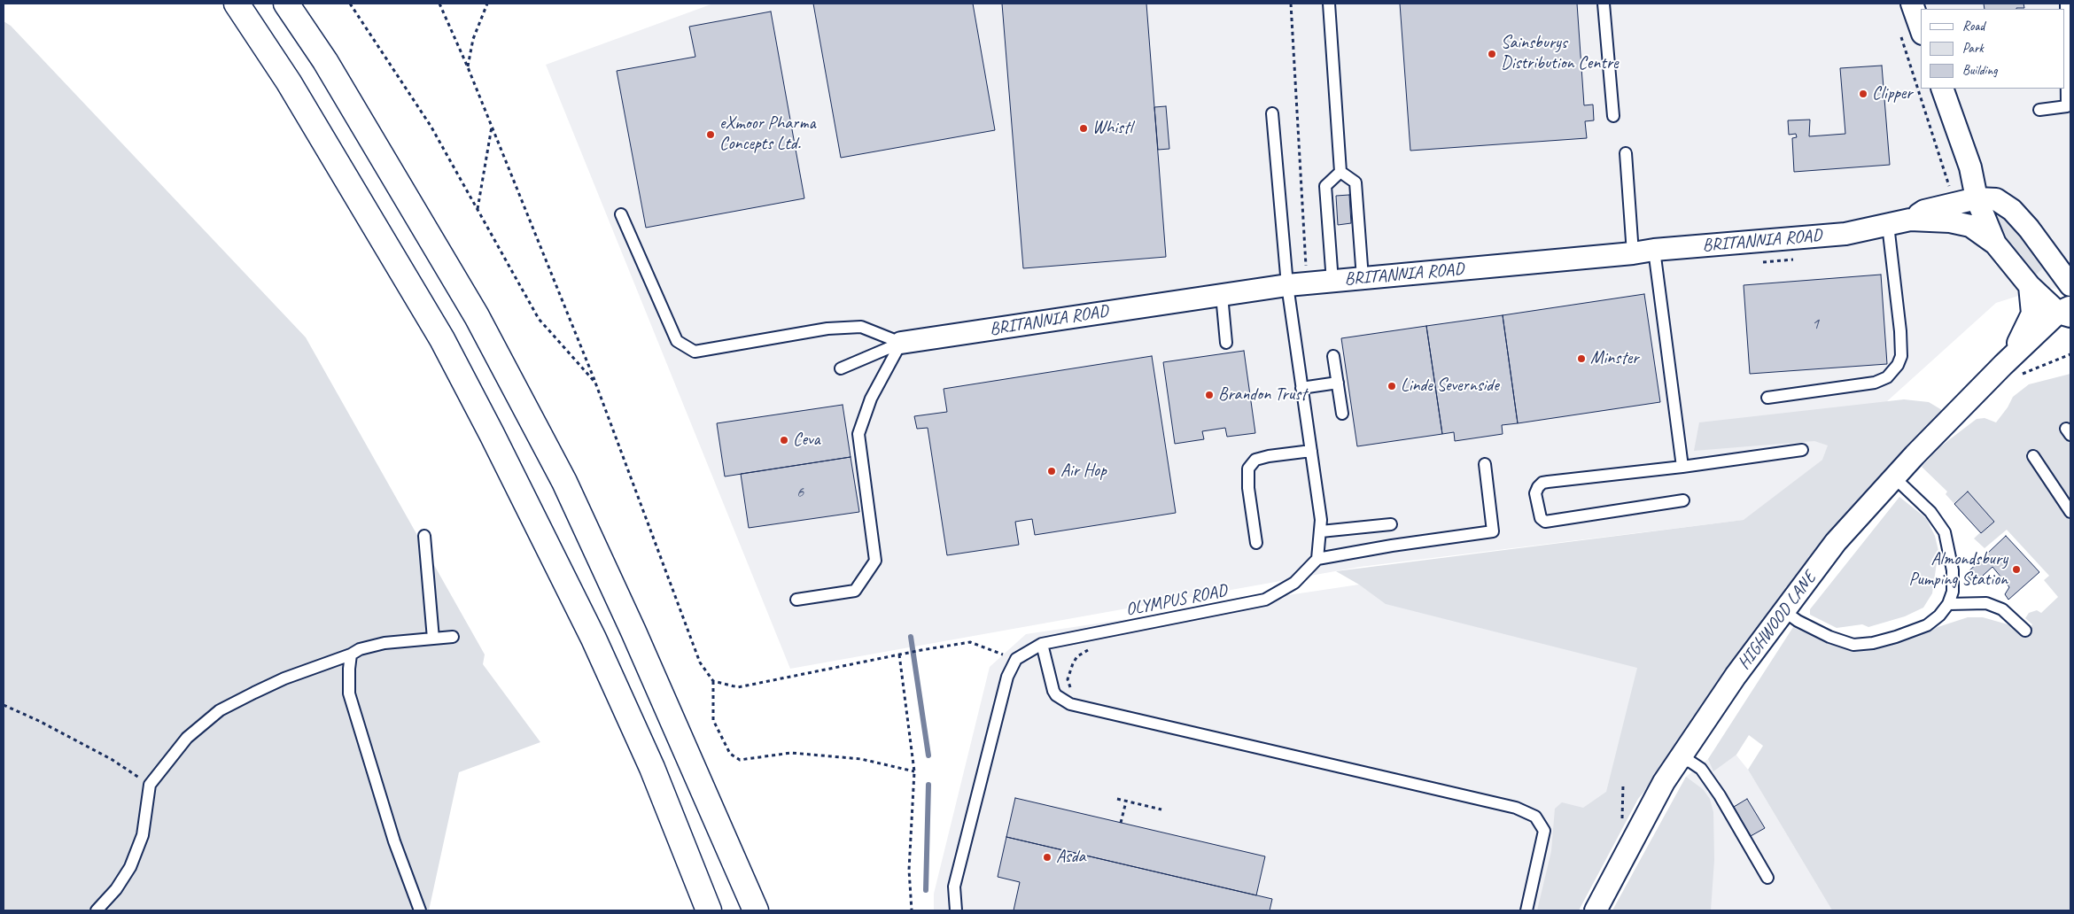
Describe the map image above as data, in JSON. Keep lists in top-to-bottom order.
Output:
{
  "streets": {
    "street": ["BRITANNIA ROAD", "HIGHWOOD LANE"],
    "lane": ["OLYMPUS ROAD"]
  },
  "crossings": [
    ["BRITANNIA ROAD", "HIGHWOOD LANE"]
  ],
  "places": [
    "Sainsburys Distribution Centre",
    "Clipper",
    "Whistl",
    "eXmoor Pharma Concepts Ltd.",
    "Minster",
    "Linde Severnside",
    "Brandon Trust",
    "Ceva",
    "Air Hop",
    "Almondsbury Pumping Station",
    "Asda"
  ],
  "house_numbers": ["1", "6"],
  "legend": ["Road", "Park", "Building"]
}
